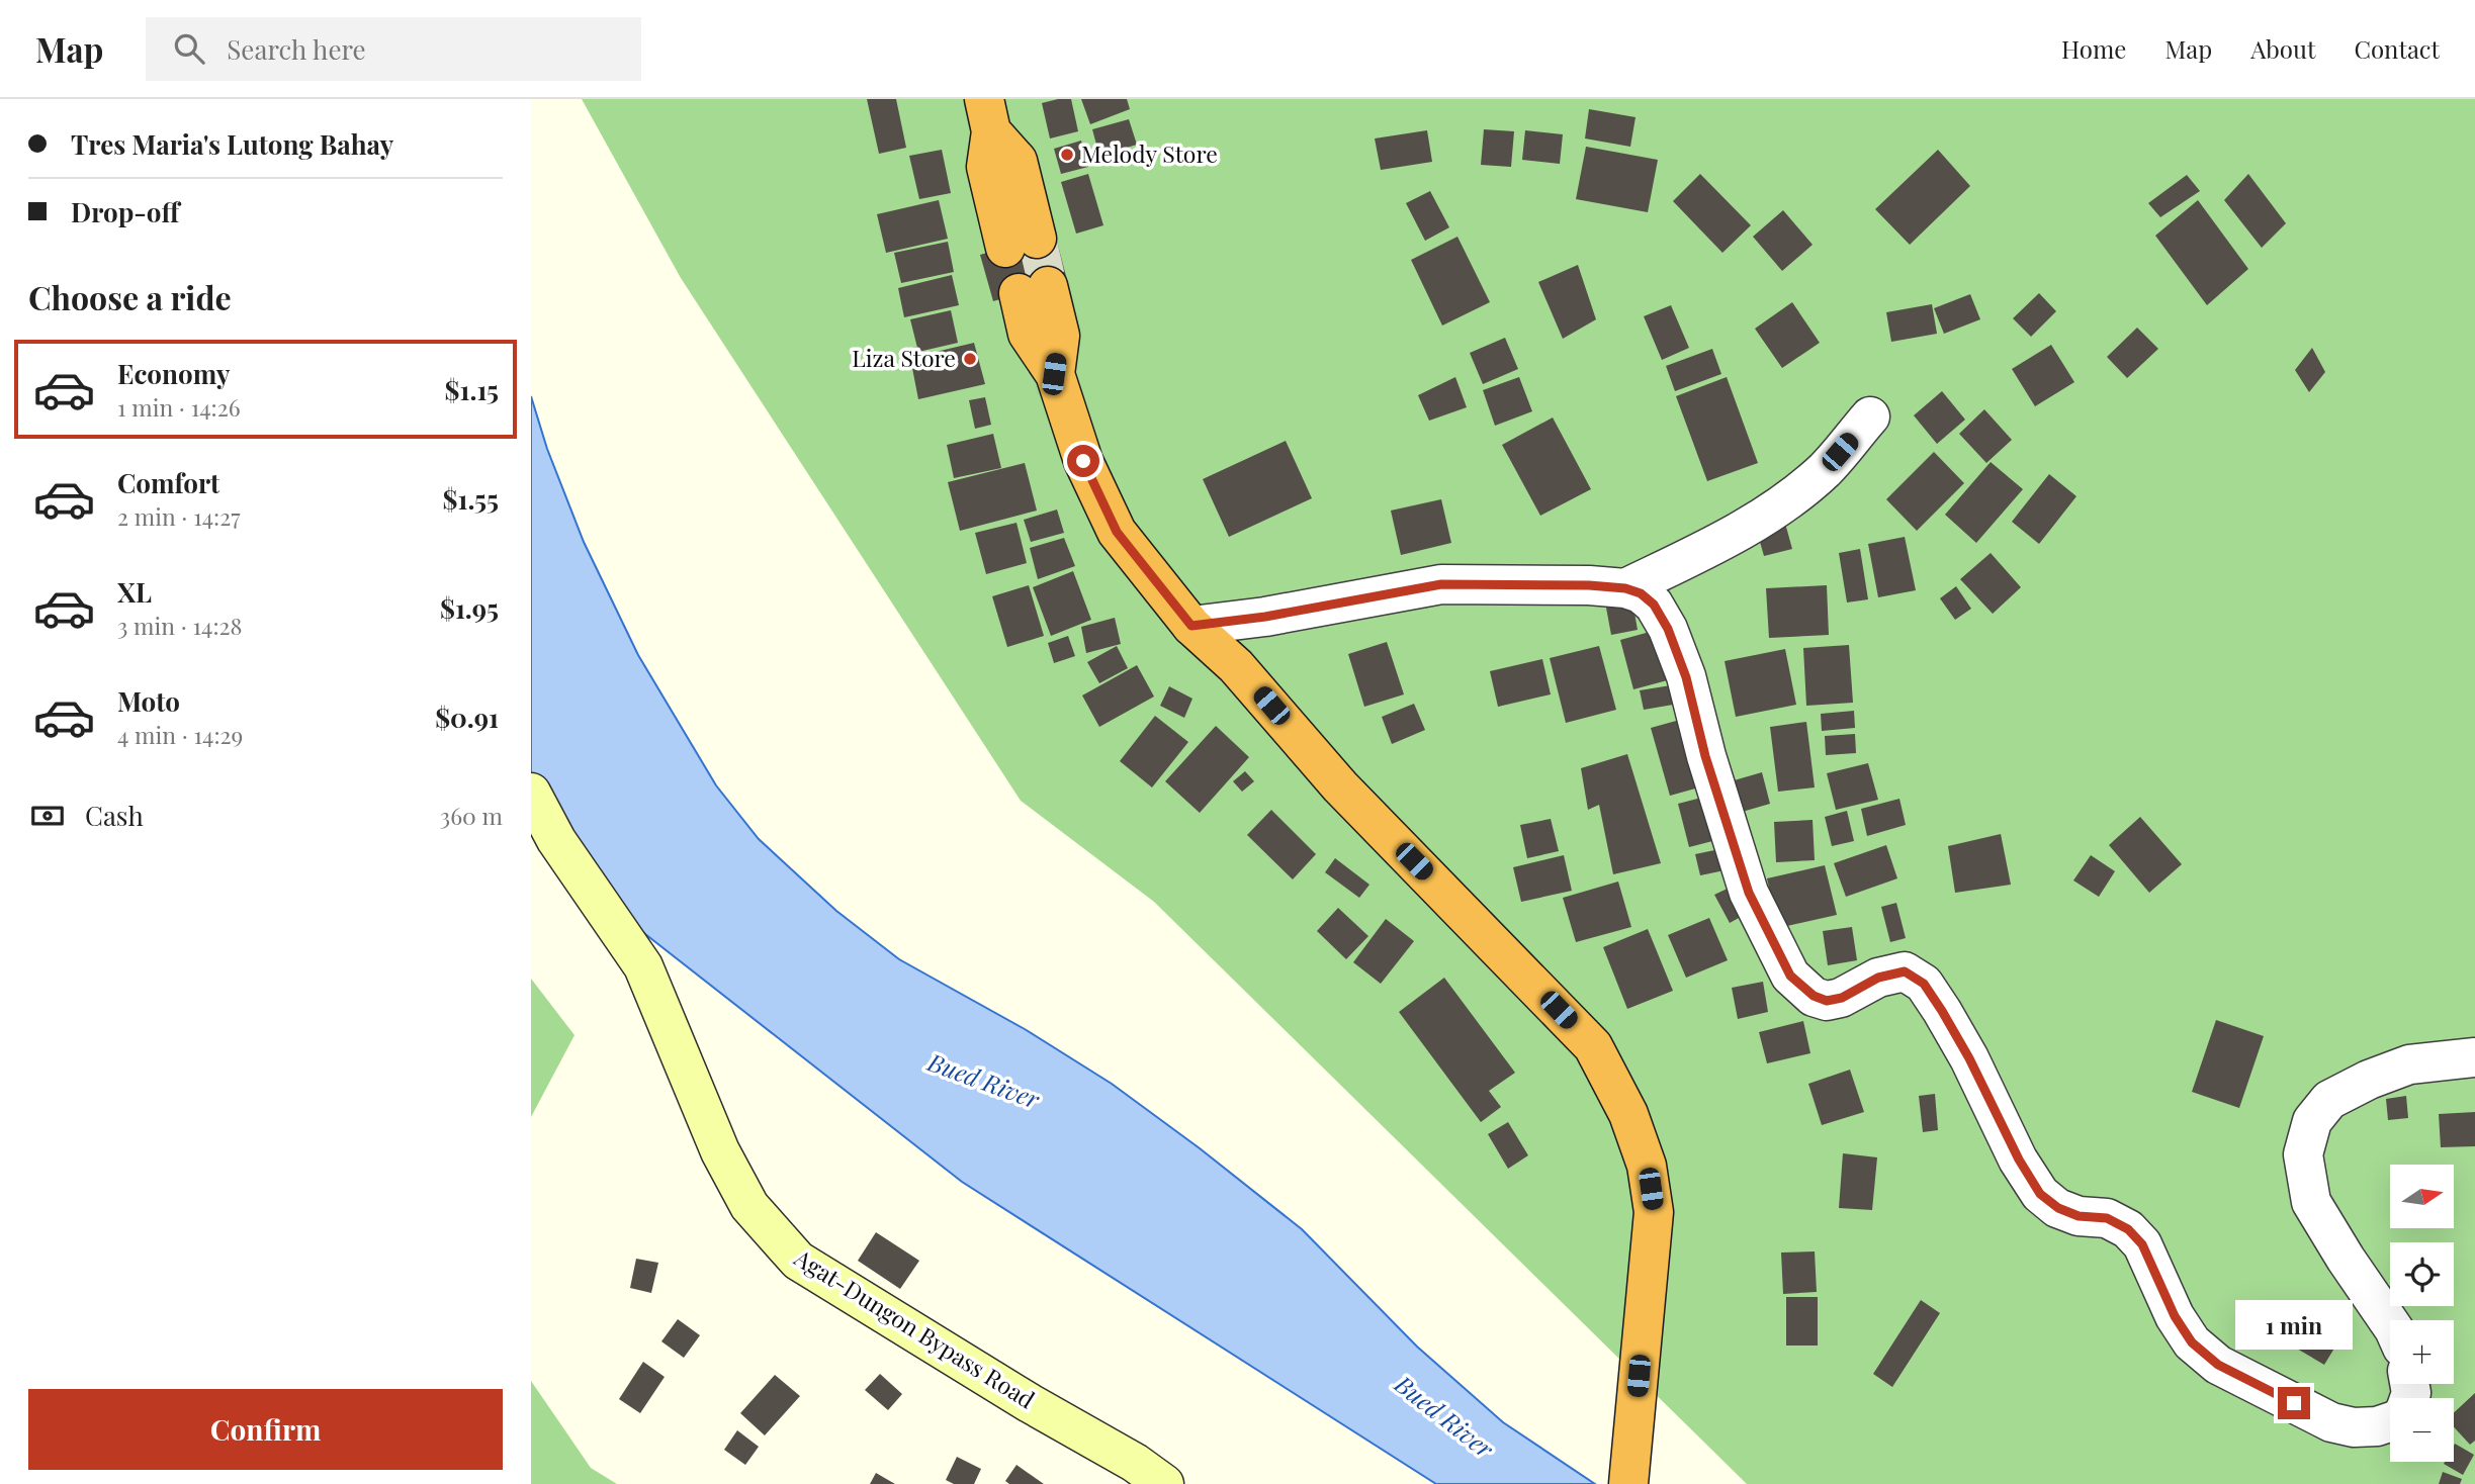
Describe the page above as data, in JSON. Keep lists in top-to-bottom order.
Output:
{
  "streets": {
    "street": ["Agat-Dungon Bypass Road"]
  },
  "water": ["Bued River"],
  "places": ["Melody Store", "Liza Store"],
  "north": "right",
  "page": {
    "header": "Map",
    "search": "Search here",
    "nav": [
      "Home",
      "Map",
      "About",
      "Contact"
    ],
    "banner": ["Tres Maria's Lutong Bahay", "Drop-off"],
    "heading": "Choose a ride",
    "list": [
      {
        "name": "Economy",
        "note": "1 min · 14:26",
        "value": "$1.15"
      },
      {
        "name": "Comfort",
        "note": "2 min · 14:27",
        "value": "$1.55"
      },
      {
        "name": "XL",
        "note": "3 min · 14:28",
        "value": "$1.95"
      },
      {
        "name": "Moto",
        "note": "4 min · 14:29",
        "value": "$0.91"
      }
    ],
    "pay": ["Cash", "360 m"],
    "map_buttons": ["+", "−"],
    "bubble": "1 min",
    "buttons": "Confirm"
  }
}
